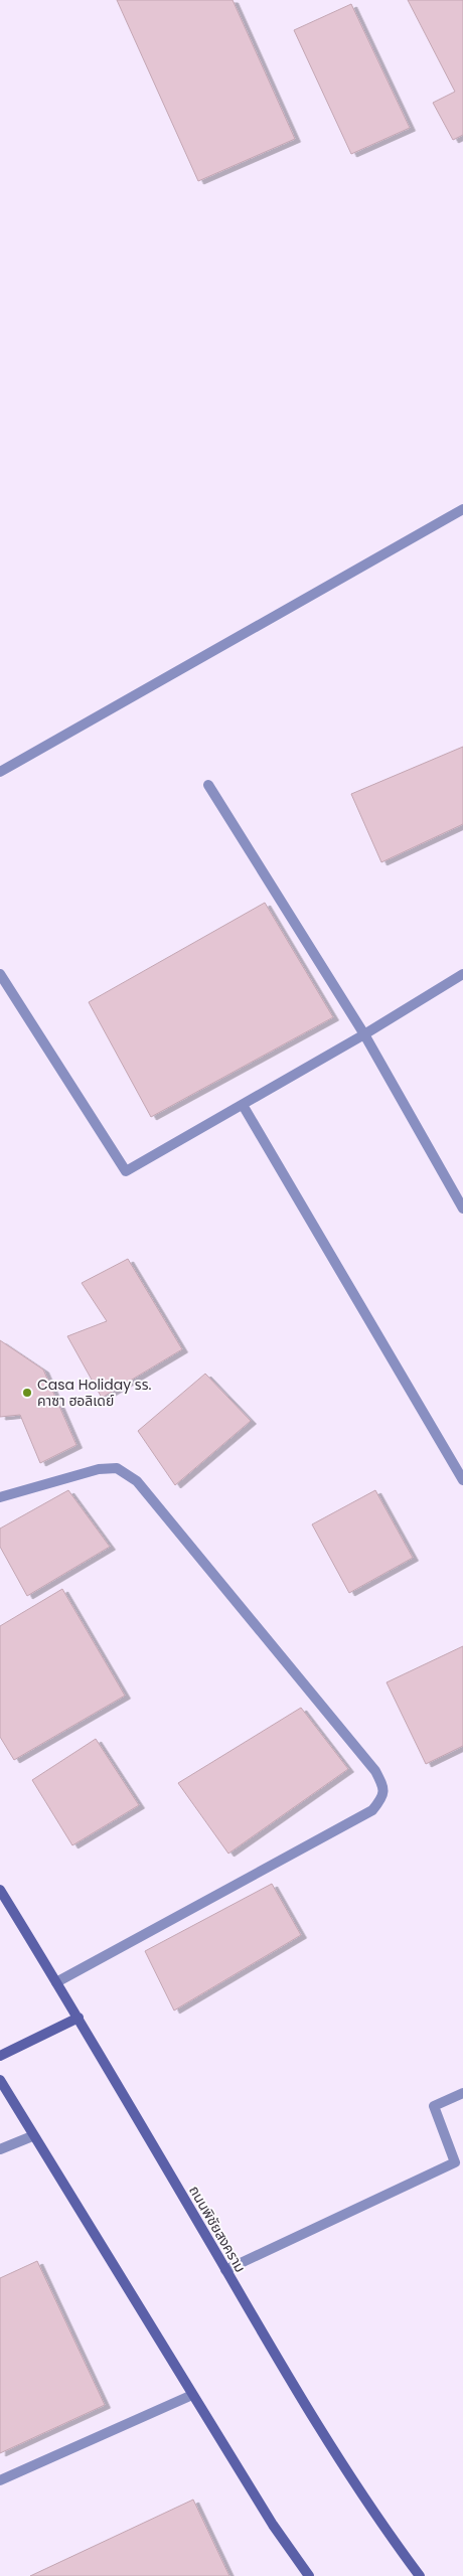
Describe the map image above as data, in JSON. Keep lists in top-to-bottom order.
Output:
{
  "streets": {
    "main road": ["ถนนพิชัยสงคราม"]
  },
  "places": ["Casa Holiday รร. คาซา ฮอลิเดย์"]
}
